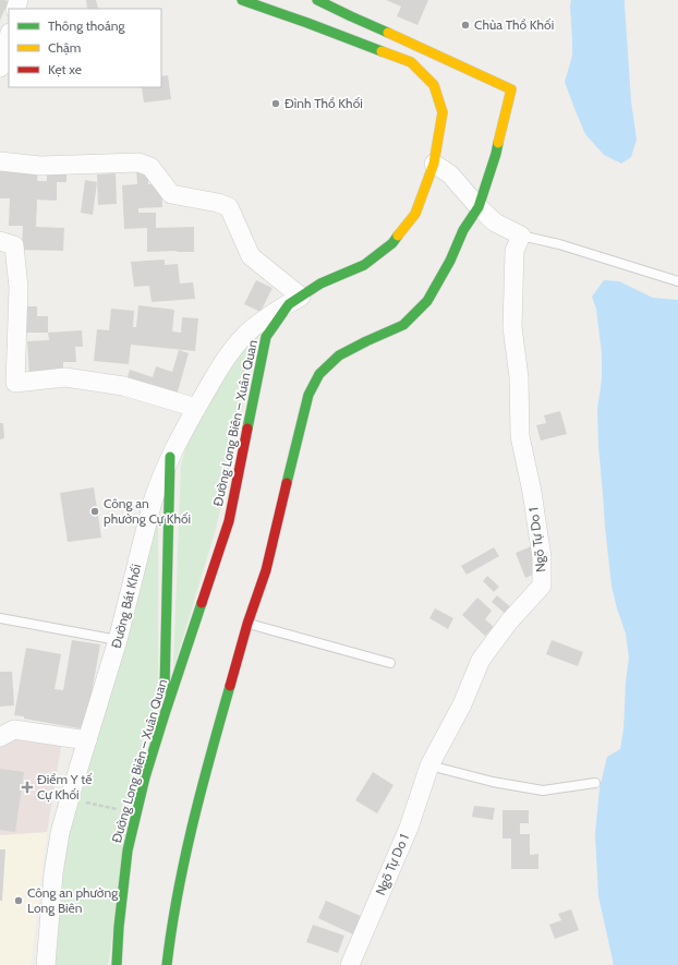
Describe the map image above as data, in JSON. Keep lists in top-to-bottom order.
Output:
{
  "streets": {
    "main road": ["Đường Long Biên – Xuân Quan"],
    "street": ["Ngõ Tự Do 1", "Đường Bát Khối"]
  },
  "crossings": [
    ["Đường Long Biên – Xuân Quan", "Đường Bát Khối"]
  ],
  "places": {
    "other": [
      "Chùa Thổ Khối",
      "Đình Thổ Khối",
      "Công an phường Cự Khối",
      "Công an phường Long Biên"
    ],
    "health": ["Điểm Y tế Cự Khối"]
  },
  "legend": ["Thông thoáng", "Chậm", "Kẹt xe"]
}
